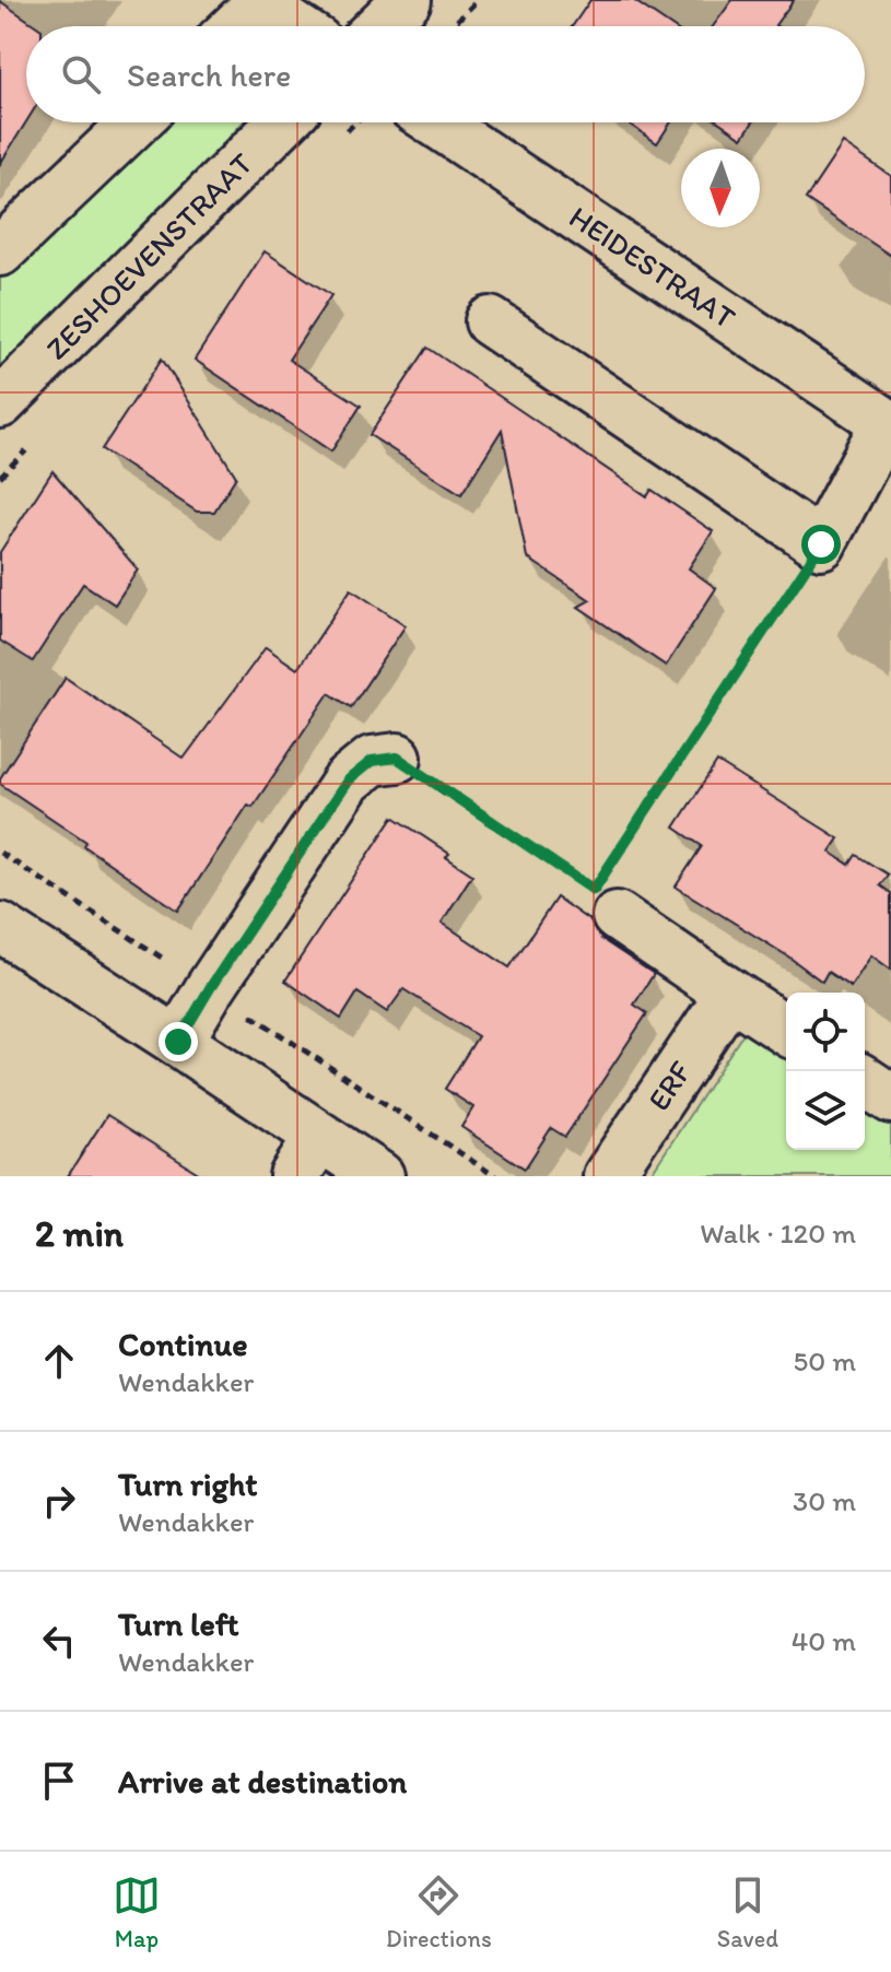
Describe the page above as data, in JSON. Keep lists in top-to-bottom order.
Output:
{
  "streets": {
    "street": ["ZESHOEVENSTRAAT", "HEIDESTRAAT", "ERF"]
  },
  "north": "bottom",
  "page": {
    "search": "Search here",
    "heading": ["2 min", "Walk · 120 m"],
    "list": [
      ["Continue", "Wendakker", "50 m"],
      ["Turn right", "Wendakker", "30 m"],
      ["Turn left", "Wendakker", "40 m"],
      "Arrive at destination"
    ],
    "nav": ["Map", "Directions", "Saved"]
  }
}
